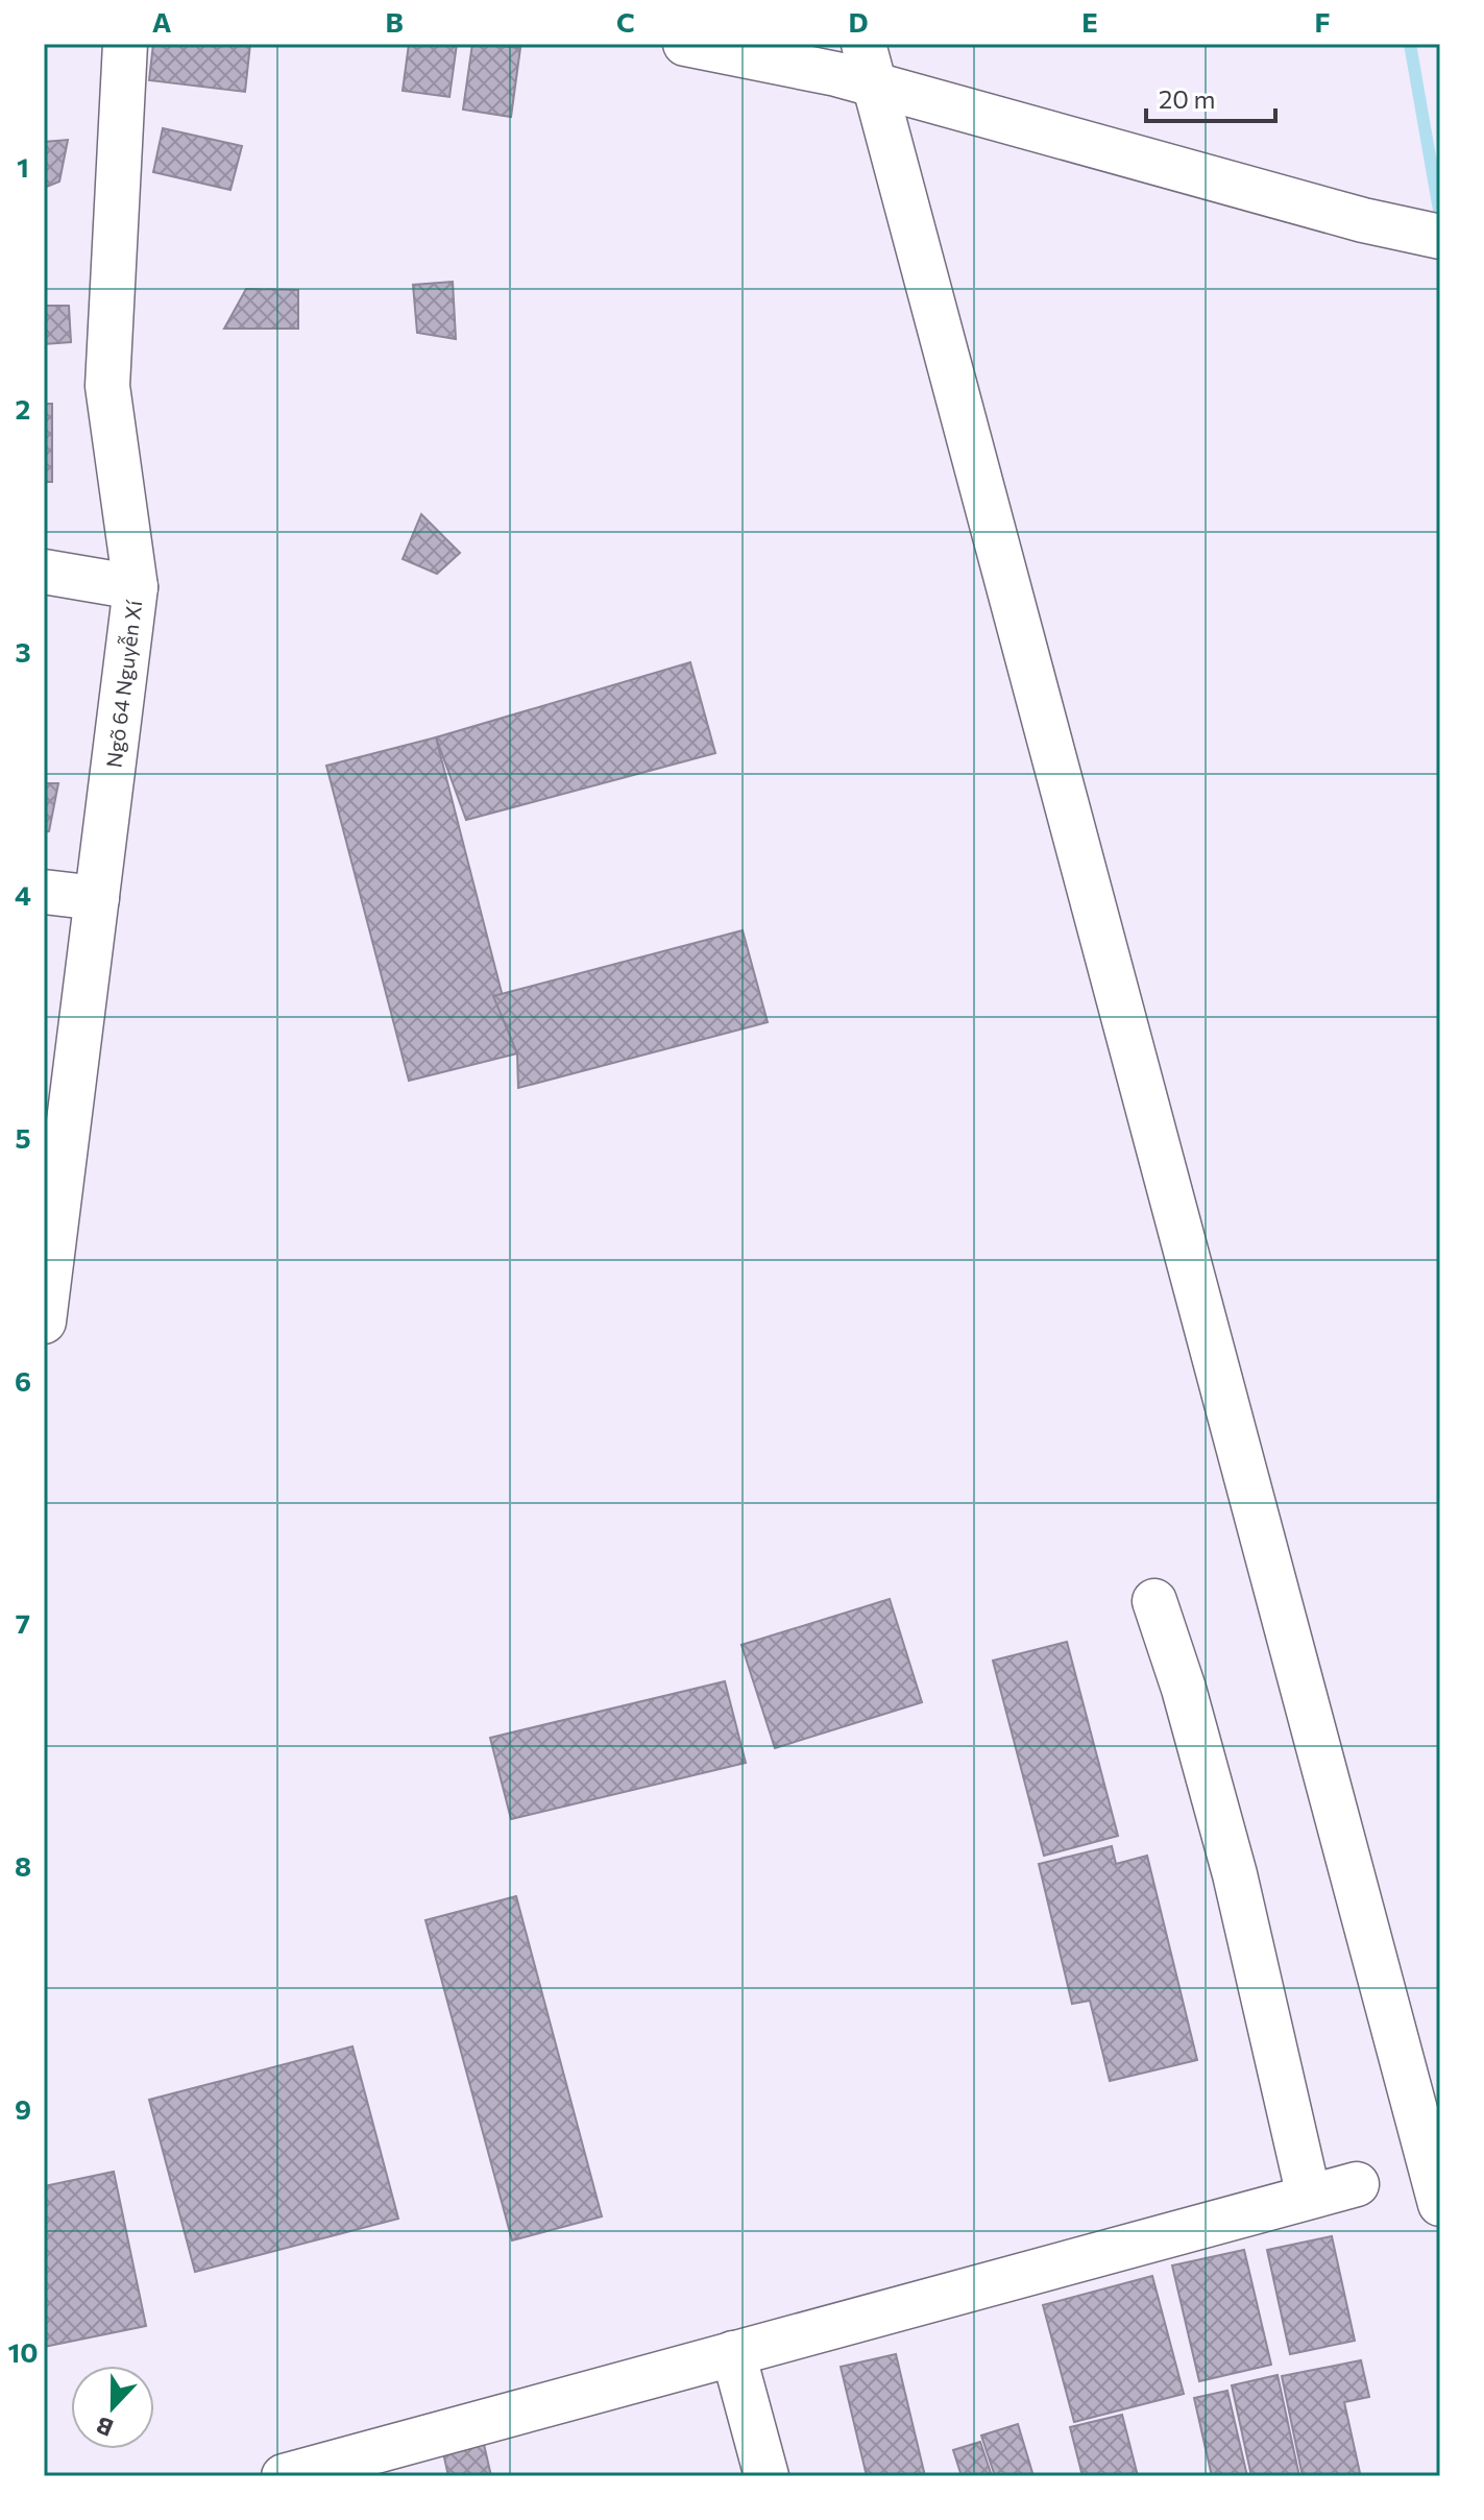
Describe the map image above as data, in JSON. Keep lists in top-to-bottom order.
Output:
{
  "streets": {
    "street": ["Ngõ 64 Nguyễn Xí"]
  },
  "scale_bar": "20 m",
  "north": "bottom",
  "grid": {
    "columns": [
      "A",
      "B",
      "C",
      "D",
      "E",
      "F"
    ],
    "rows": [
      "1",
      "2",
      "3",
      "4",
      "5",
      "6",
      "7",
      "8",
      "9",
      "10"
    ]
  }
}
